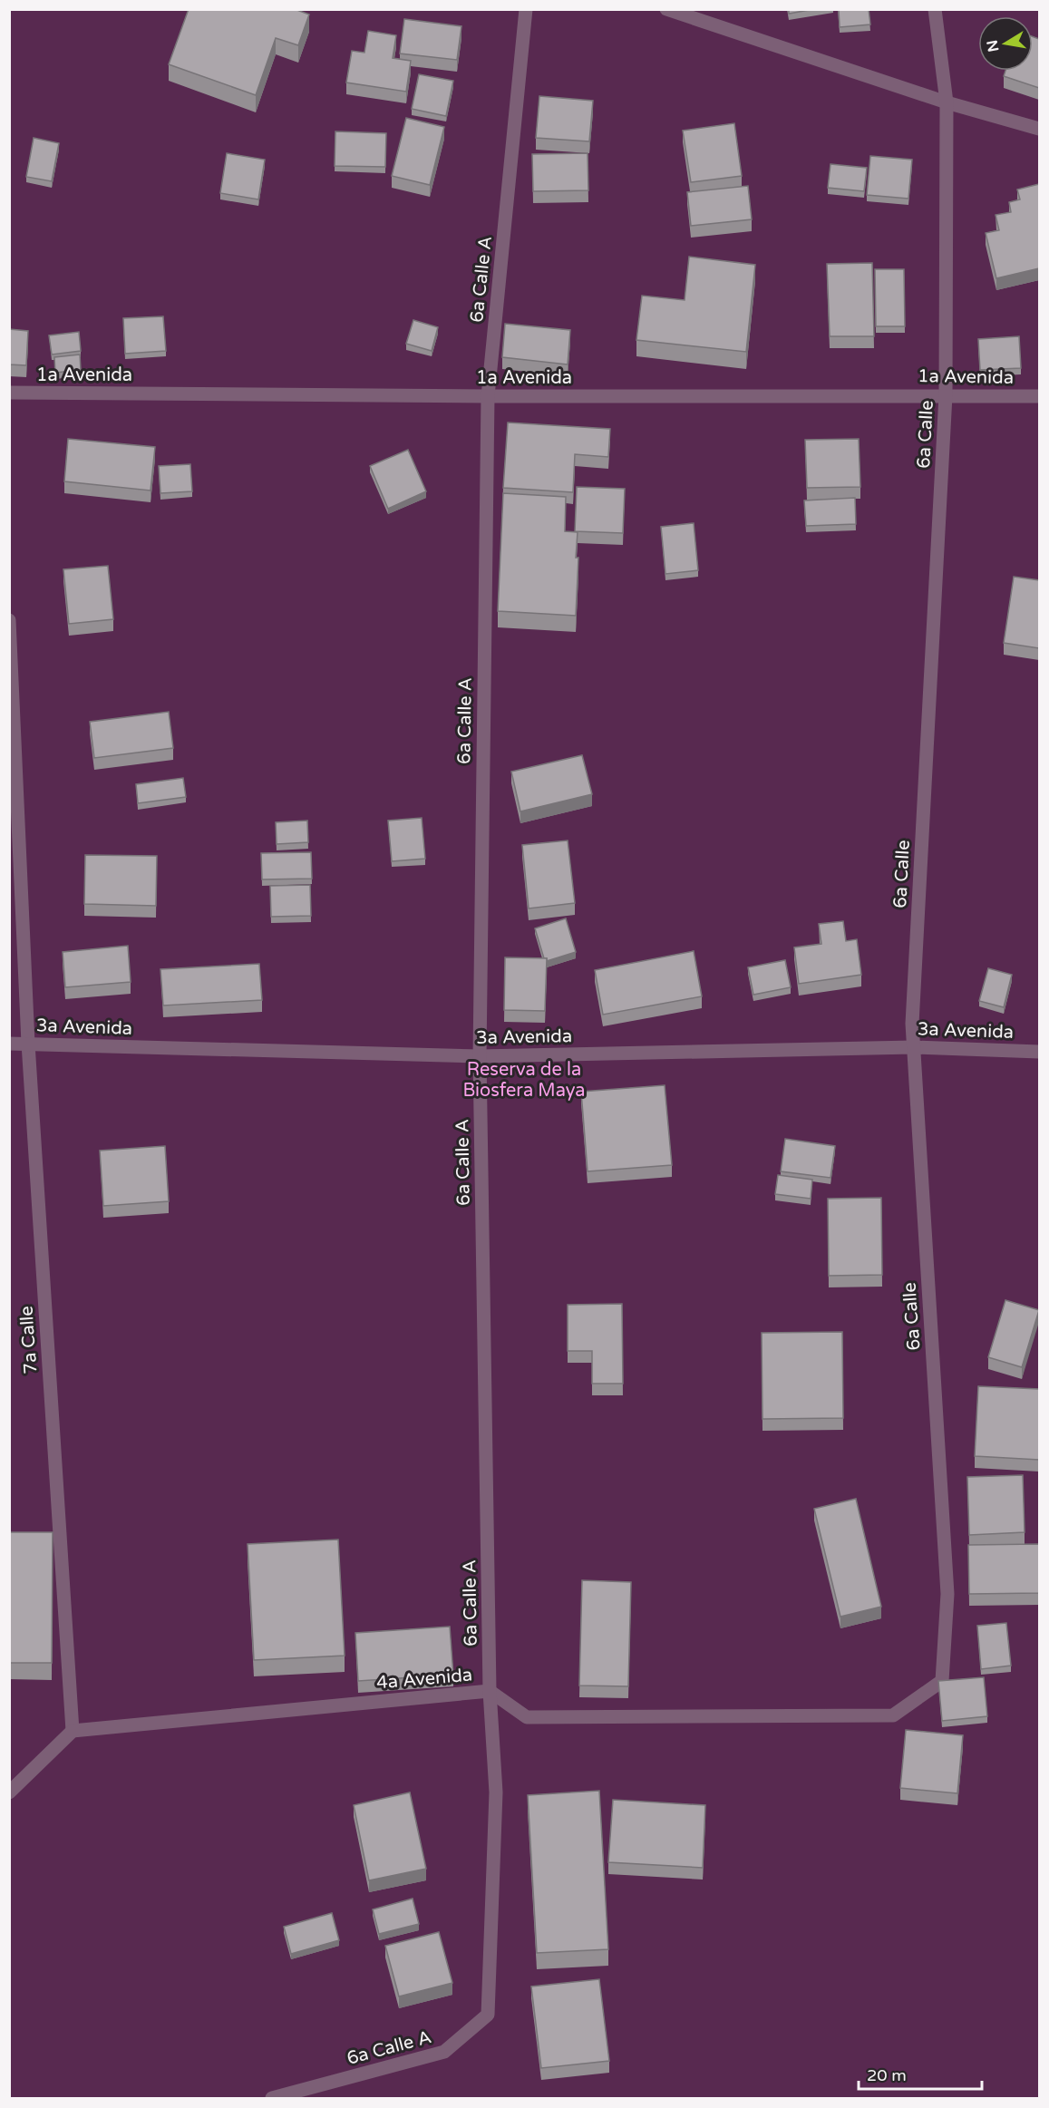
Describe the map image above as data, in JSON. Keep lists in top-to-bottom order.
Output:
{
  "streets": {
    "street": [
      "6a Calle A",
      "1a Avenida",
      "6a Calle",
      "3a Avenida",
      "7a Calle",
      "4a Avenida"
    ]
  },
  "crossings": [
    ["6a Calle A", "1a Avenida"],
    ["6a Calle A", "3a Avenida"],
    ["6a Calle A", "4a Avenida"],
    ["1a Avenida", "6a Calle"],
    ["6a Calle", "3a Avenida"],
    ["6a Calle", "4a Avenida"],
    ["3a Avenida", "7a Calle"],
    ["7a Calle", "4a Avenida"]
  ],
  "parks": ["Reserva de la Biosfera Maya"],
  "scale_bar": "20 m",
  "north": "left"
}
